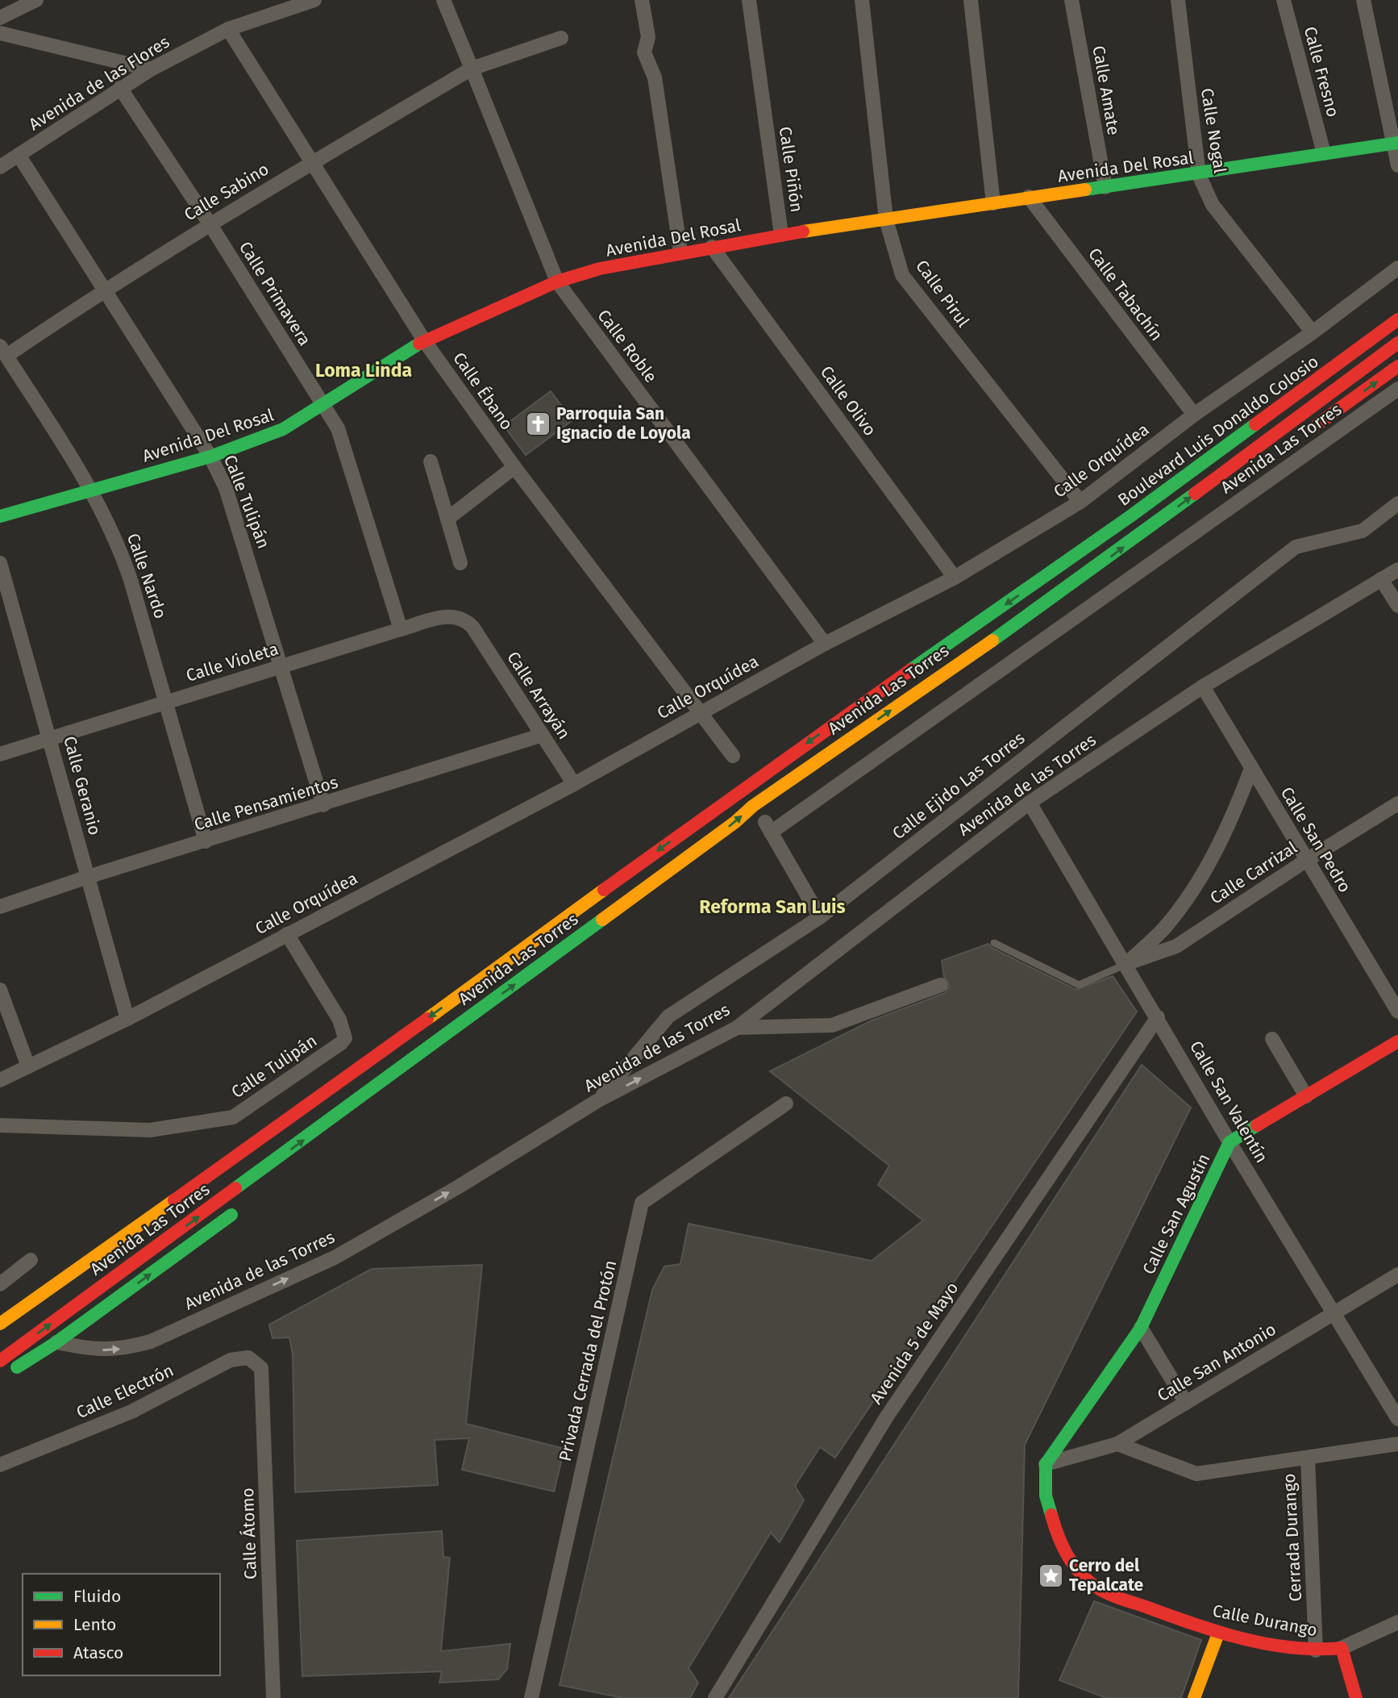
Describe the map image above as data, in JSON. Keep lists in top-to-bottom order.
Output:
{
  "streets": {
    "main road": [
      "Avenida Del Rosal",
      "Boulevard Luis Donaldo Colosio",
      "Avenida Las Torres",
      "Calle San Agustín",
      "Calle Durango"
    ],
    "street": [
      "Calle Fresno",
      "Avenida de las Flores",
      "Calle Amate",
      "Calle Nogal",
      "Calle Piñón",
      "Calle Sabino",
      "Calle Primavera",
      "Calle Pirul",
      "Calle Tabachín",
      "Calle Roble",
      "Calle Ébano",
      "Calle Olivo",
      "Calle Orquídea",
      "Calle Tulipán",
      "Calle Nardo",
      "Calle Violeta",
      "Calle Arrayán",
      "Avenida de las Torres",
      "Calle Geranio",
      "Calle Ejido Las Torres",
      "Calle Pensamientos",
      "Calle San Pedro",
      "Calle Carrizal",
      "Calle San Valentín",
      "Avenida 5 de Mayo",
      "Privada Cerrada del Protón",
      "Calle San Antonio",
      "Calle Electrón",
      "Calle Átomo",
      "Cerrada Durango"
    ]
  },
  "crossings": [
    ["Calle Fresno", "Avenida Del Rosal"],
    ["Avenida de las Flores", "Calle Primavera"],
    ["Avenida de las Flores", "Calle Ébano"],
    ["Avenida de las Flores", "Calle Tulipán"],
    ["Calle Amate", "Avenida Del Rosal"],
    ["Calle Nogal", "Avenida Del Rosal"],
    ["Calle Nogal", "Calle Orquídea"],
    ["Avenida Del Rosal", "Calle Piñón"],
    ["Avenida Del Rosal", "Calle Primavera"],
    ["Avenida Del Rosal", "Calle Pirul"],
    ["Avenida Del Rosal", "Calle Tabachín"],
    ["Avenida Del Rosal", "Calle Roble"],
    ["Avenida Del Rosal", "Calle Ébano"],
    ["Avenida Del Rosal", "Calle Olivo"],
    ["Avenida Del Rosal", "Calle Tulipán"],
    ["Avenida Del Rosal", "Calle Nardo"],
    ["Calle Sabino", "Calle Primavera"],
    ["Calle Sabino", "Calle Roble"],
    ["Calle Sabino", "Calle Ébano"],
    ["Calle Sabino", "Calle Tulipán"],
    ["Calle Sabino", "Calle Nardo"],
    ["Calle Primavera", "Calle Violeta"],
    ["Calle Pirul", "Calle Orquídea"],
    ["Calle Tabachín", "Calle Orquídea"],
    ["Calle Roble", "Calle Orquídea"],
    ["Calle Ébano", "Calle Orquídea"],
    ["Calle Olivo", "Calle Orquídea"],
    ["Boulevard Luis Donaldo Colosio", "Avenida Las Torres"],
    ["Avenida Las Torres", "Calle Ejido Las Torres"],
    ["Calle Orquídea", "Calle Tulipán"],
    ["Calle Orquídea", "Calle Arrayán"],
    ["Calle Orquídea", "Calle Geranio"],
    ["Calle Tulipán", "Calle Violeta"],
    ["Calle Tulipán", "Calle Pensamientos"],
    ["Calle Nardo", "Calle Violeta"],
    ["Calle Nardo", "Calle Pensamientos"],
    ["Calle Violeta", "Calle Arrayán"],
    ["Calle Violeta", "Calle Geranio"],
    ["Calle Arrayán", "Calle Pensamientos"],
    ["Avenida de las Torres", "Calle Ejido Las Torres"],
    ["Avenida de las Torres", "Calle San Pedro"],
    ["Avenida de las Torres", "Calle San Valentín"],
    ["Calle Geranio", "Calle Pensamientos"],
    ["Calle San Pedro", "Calle Carrizal"],
    ["Calle Carrizal", "Calle San Valentín"],
    ["Calle San Valentín", "Calle San Agustín"],
    ["Calle San Valentín", "Avenida 5 de Mayo"],
    ["Calle San Valentín", "Calle San Antonio"],
    ["Calle San Agustín", "Calle San Antonio"],
    ["Calle San Agustín", "Calle Durango"],
    ["Calle San Antonio", "Calle Durango"],
    ["Calle Electrón", "Calle Átomo"],
    ["Cerrada Durango", "Calle Durango"]
  ],
  "one_way": ["Avenida de las Torres"],
  "districts": ["Loma Linda", "Reforma San Luis"],
  "places": {
    "church": ["Parroquia San Ignacio de Loyola"],
    "place": ["Cerro del Tepalcate"]
  },
  "legend": ["Fluido", "Lento", "Atasco"]
}
